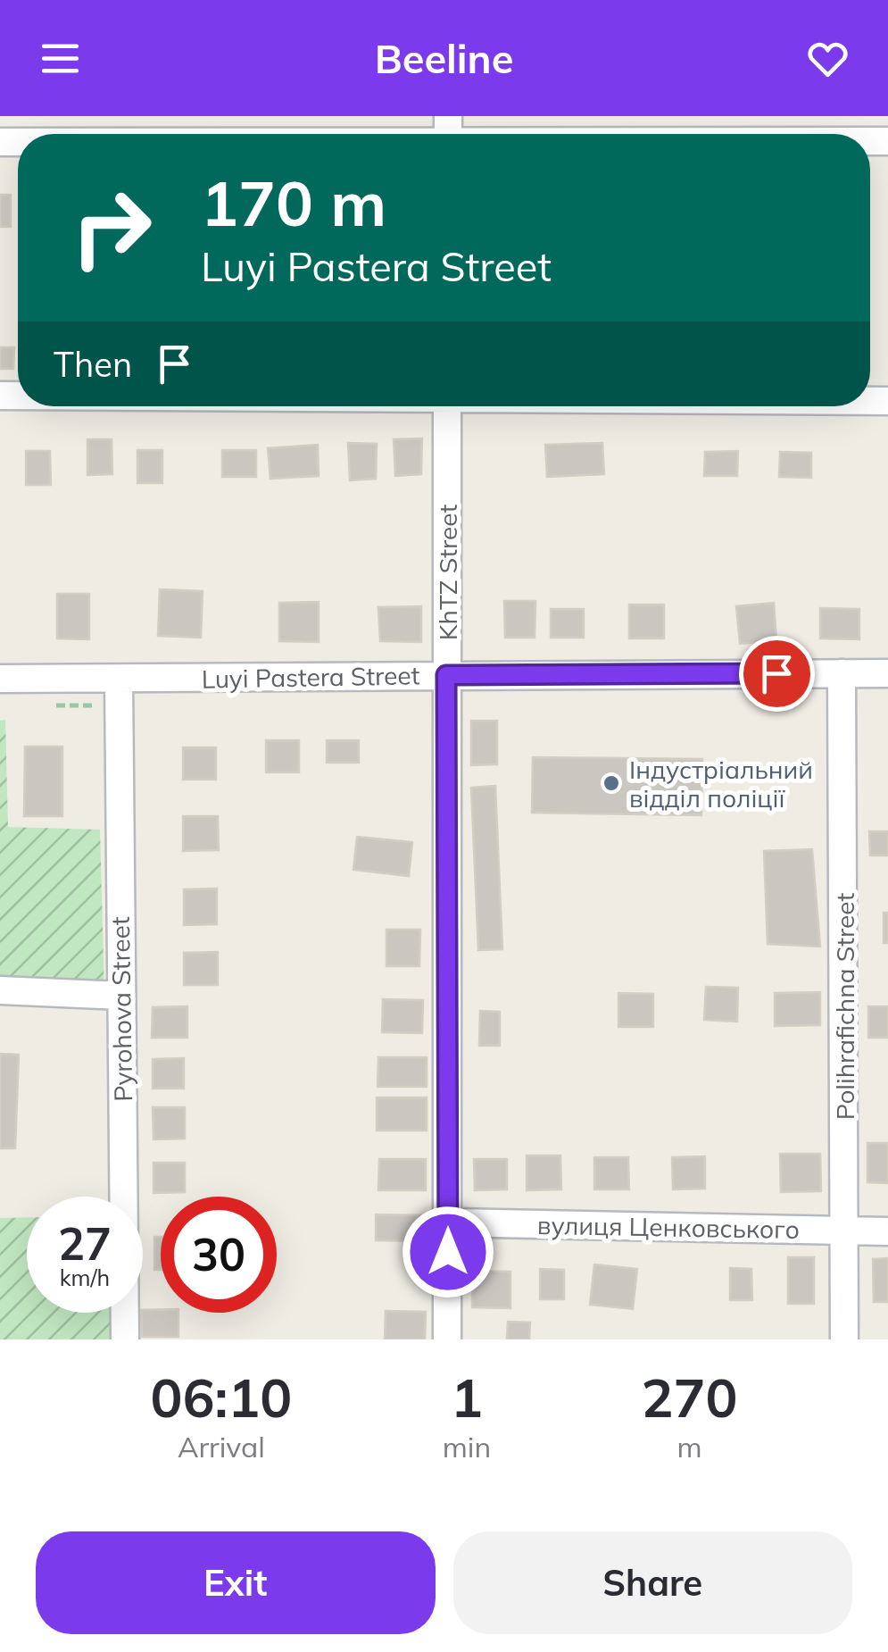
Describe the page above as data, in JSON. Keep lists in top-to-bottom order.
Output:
{
  "streets": {
    "street": [
      "KhTZ Street",
      "Luyi Pastera Street",
      "Polihrafichna Street",
      "Pyrohova Street",
      "вулиця Ценковського"
    ]
  },
  "crossings": [
    ["KhTZ Street", "Luyi Pastera Street"],
    ["KhTZ Street", "вулиця Ценковського"],
    ["Luyi Pastera Street", "Polihrafichna Street"],
    ["Luyi Pastera Street", "Pyrohova Street"],
    ["Polihrafichna Street", "вулиця Ценковського"]
  ],
  "places": ["Індустріальний відділ поліції"],
  "page": {
    "header": "Beeline",
    "turn": ["170 m", "Luyi Pastera Street"],
    "then": "Then",
    "speed": "27 km/h",
    "limit": "30",
    "eta": [
      "06:10",
      "Arrival",
      "1",
      "min",
      "270",
      "m"
    ],
    "buttons": ["Exit", "Share"]
  }
}
